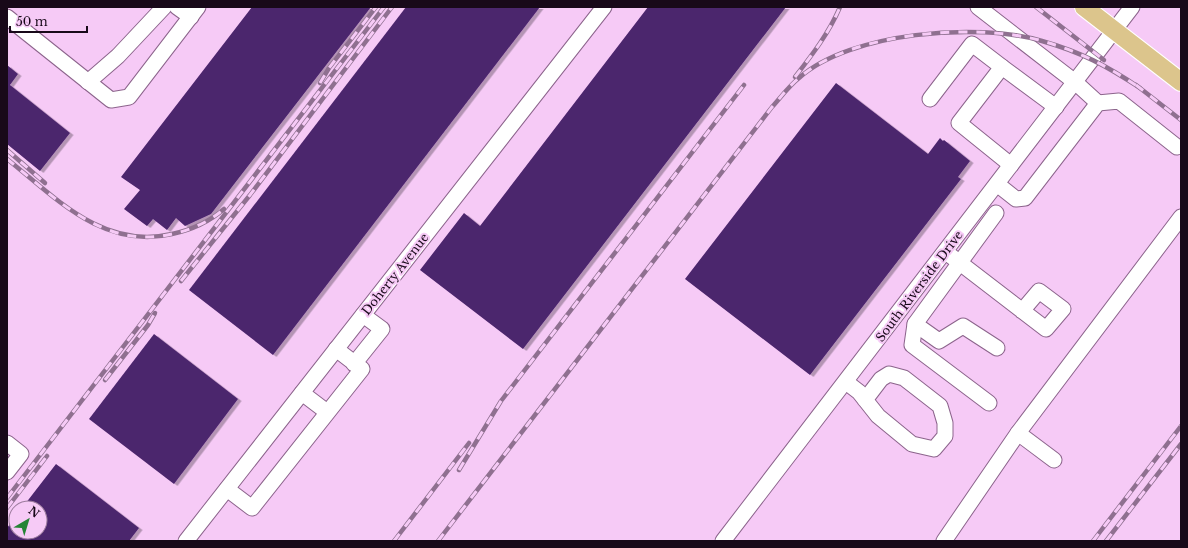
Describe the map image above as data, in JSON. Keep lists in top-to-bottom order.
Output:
{
  "streets": {
    "street": ["Doherty Avenue", "South Riverside Drive"]
  },
  "scale_bar": "50 m",
  "north": "top right"
}
